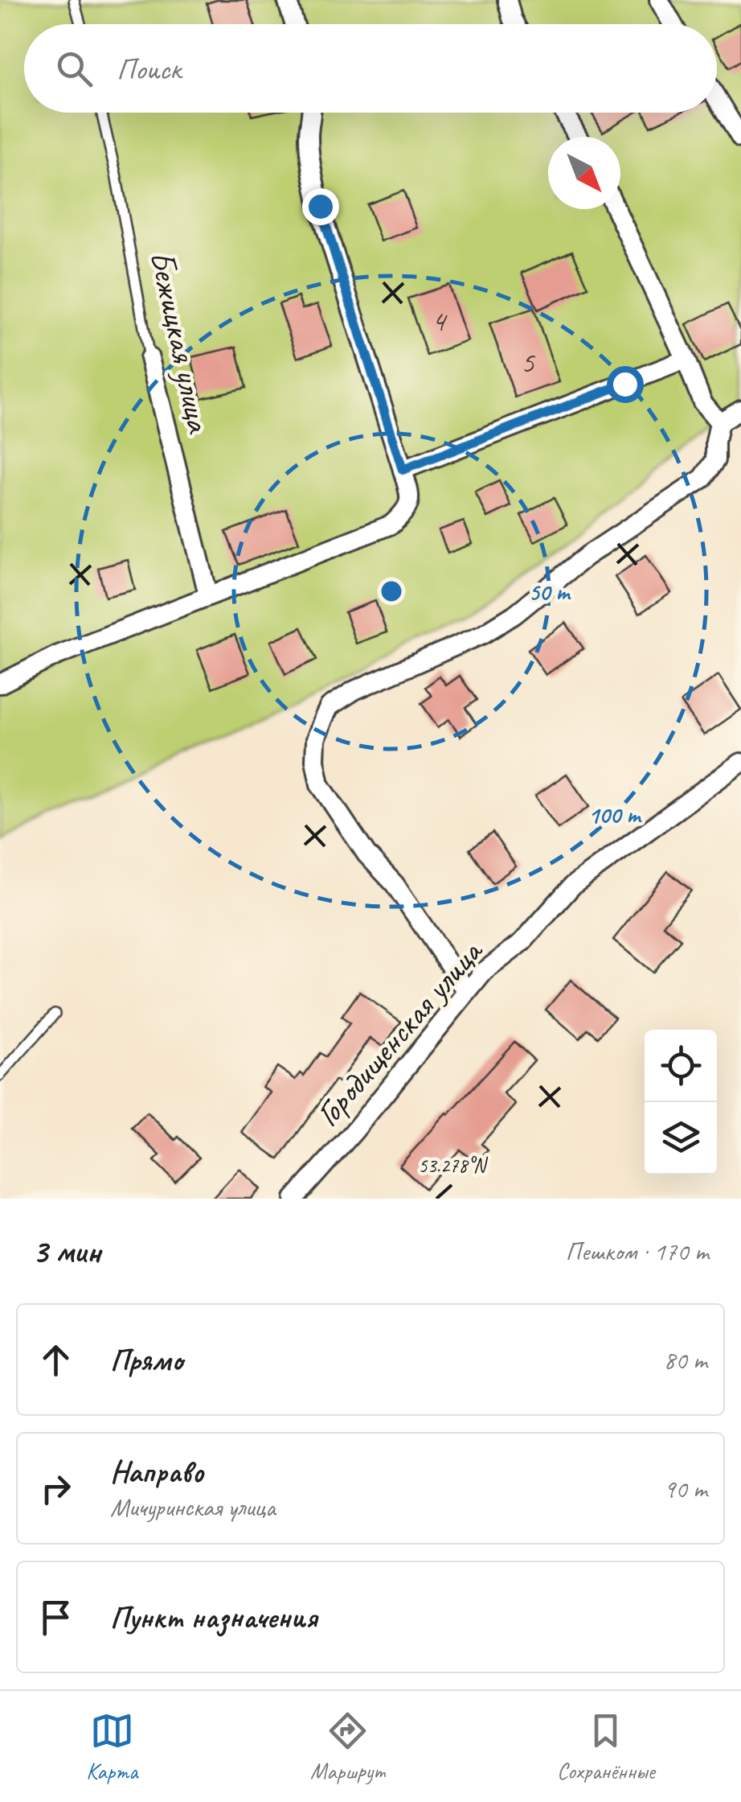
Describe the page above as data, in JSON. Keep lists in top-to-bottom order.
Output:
{
  "streets": {
    "street": ["Бежицкая улица", "Городищенская улица"]
  },
  "house_numbers": ["4", "5"],
  "north": "bottom right",
  "page": {
    "search": "Поиск",
    "heading": ["3 мин", "Пешком · 170 m"],
    "list": [
      ["Прямо", "80 m"],
      ["Направо", "Мичуринская улица", "90 m"],
      "Пункт назначения"
    ],
    "nav": ["Карта", "Маршрут", "Сохранённые"]
  },
  "coordinates": ["53.278°N"],
  "rings": ["50 m", "100 m"]
}
